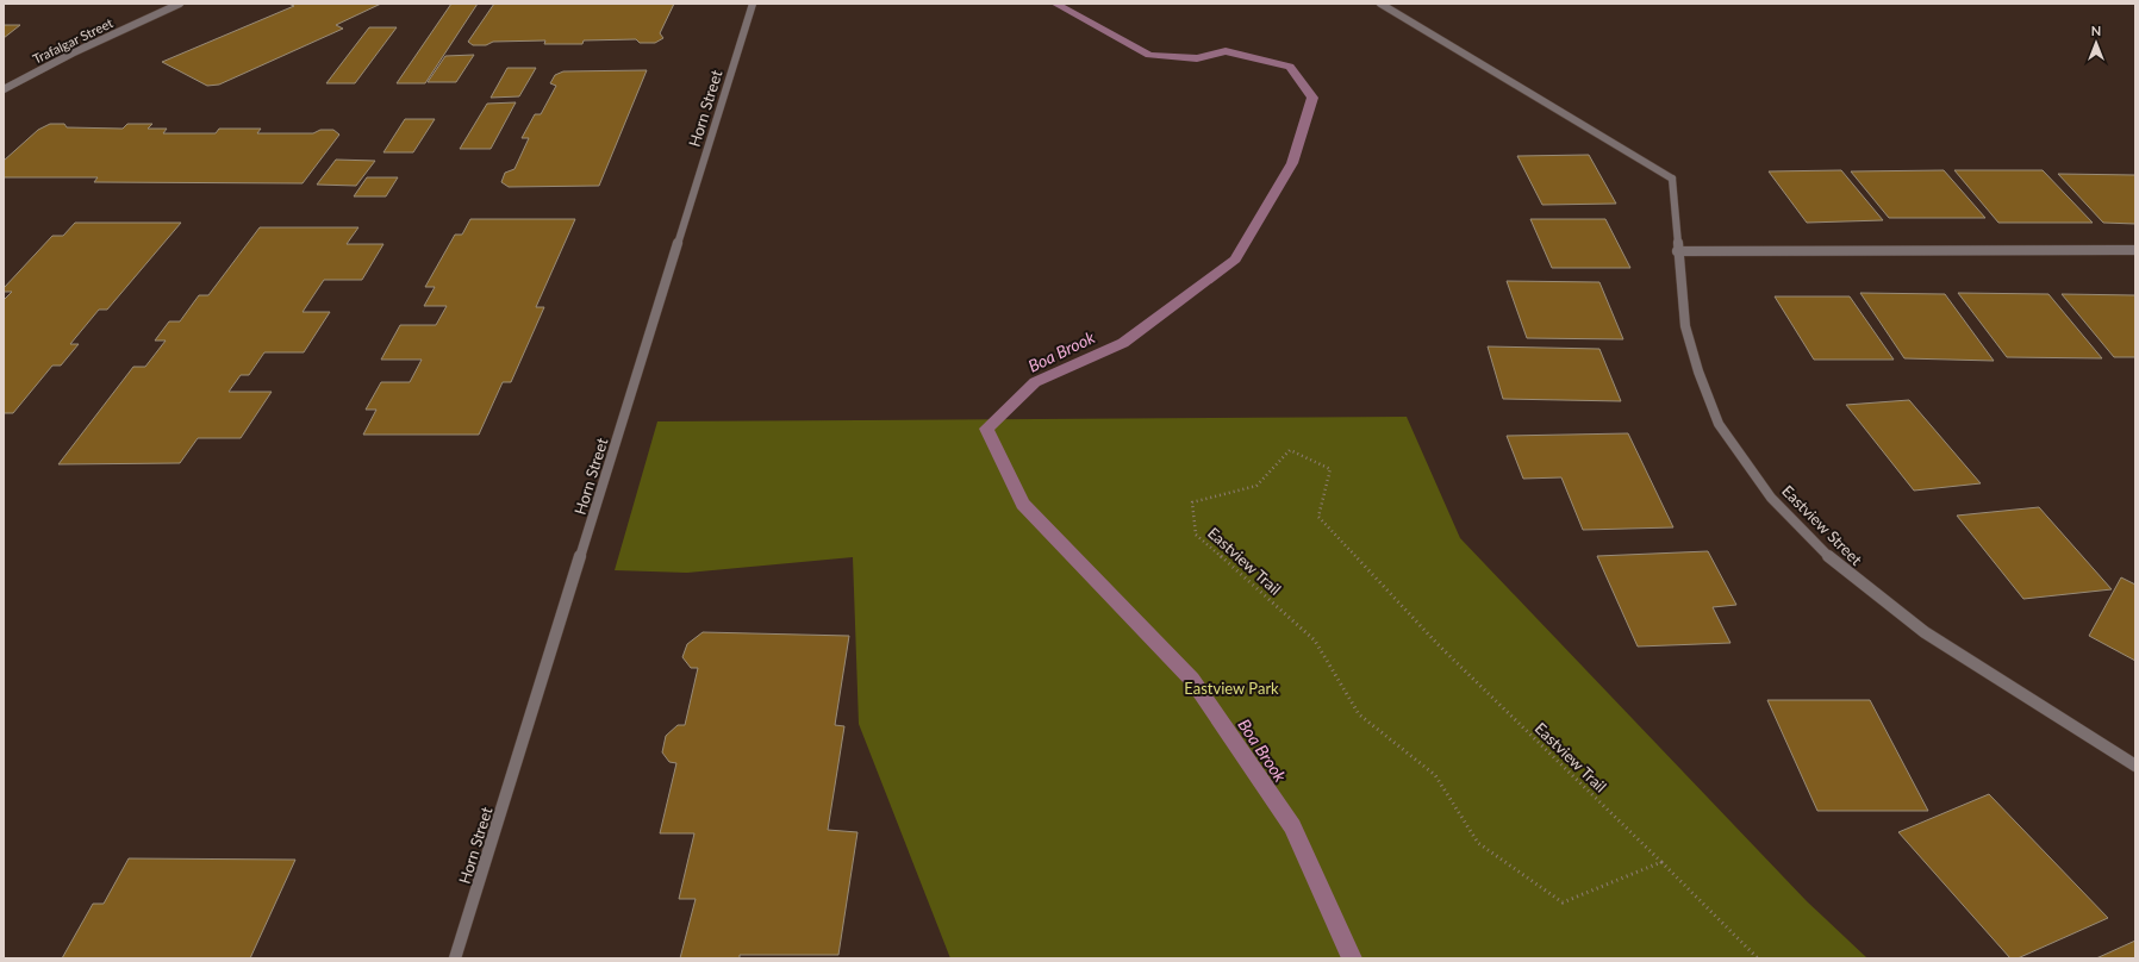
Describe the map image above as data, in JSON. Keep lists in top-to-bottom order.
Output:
{
  "streets": {
    "street": ["Trafalgar Street", "Horn Street", "Eastview Street"],
    "path": ["Eastview Trail"]
  },
  "water": ["Boa Brook"],
  "parks": ["Eastview Park"],
  "north": "top"
}
